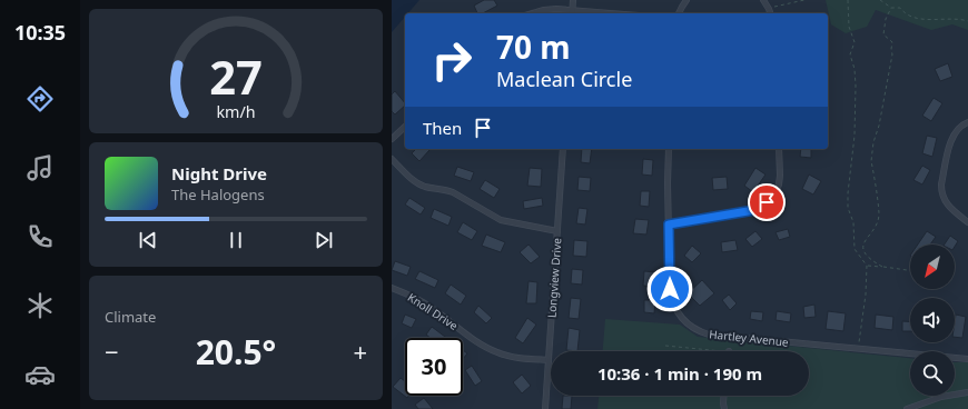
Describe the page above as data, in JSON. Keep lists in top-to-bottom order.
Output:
{
  "streets": {
    "street": ["Longview Drive", "Knoll Drive", "Hartley Avenue"]
  },
  "crossings": [
    ["Longview Drive", "Knoll Drive"]
  ],
  "north": "bottom left",
  "page": {
    "tabs": "10:35",
    "turn": ["70 m", "Maclean Circle"],
    "then": "Then",
    "song": ["Night Drive", "The Halogens"],
    "tile": "Climate",
    "heat": ["−", "20.5°", "+"],
    "limit": "30",
    "trip": "10:36 · 1 min · 190 m",
    "gauge": ["27", "km/h"]
  }
}
